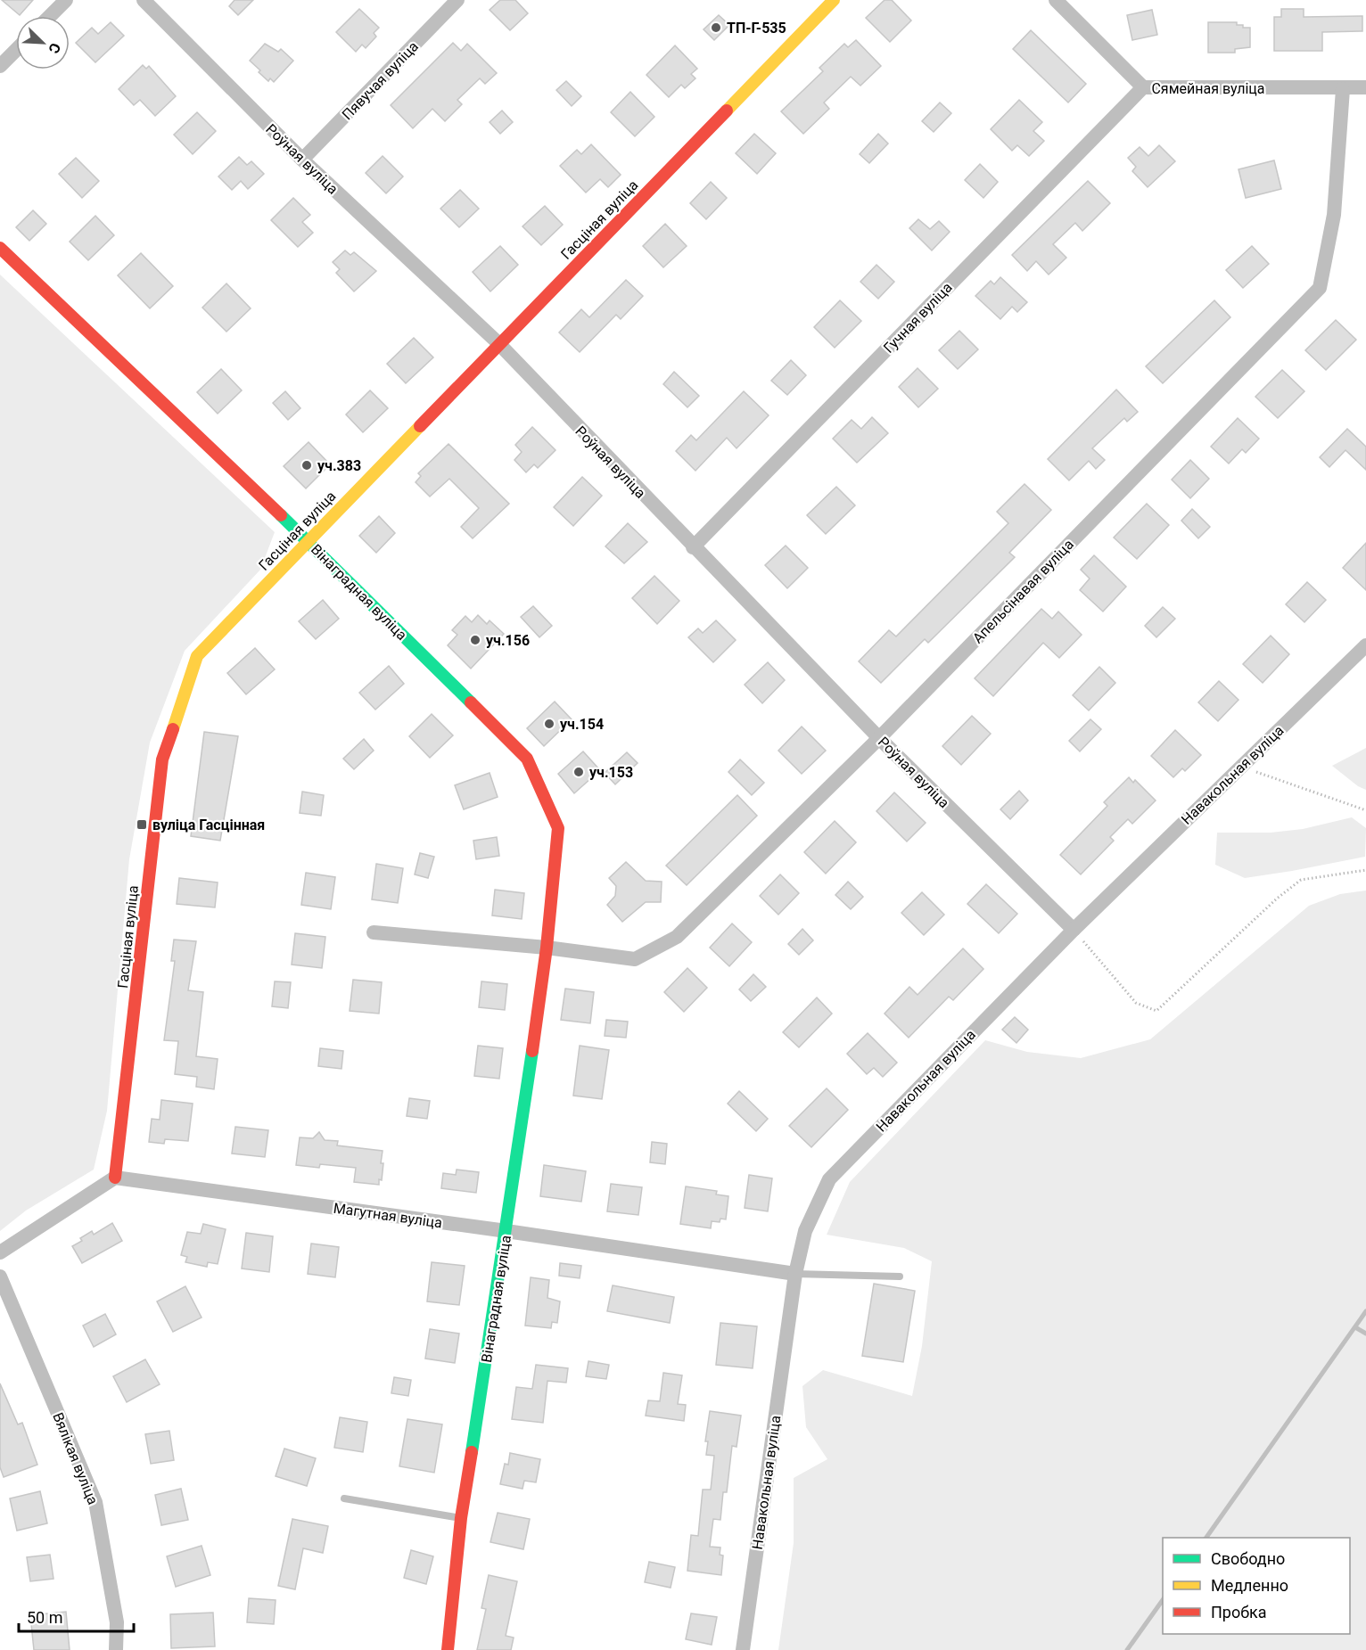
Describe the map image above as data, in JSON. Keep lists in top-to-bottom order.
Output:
{
  "streets": {
    "street": [
      "Пявучая вуліца",
      "Сямейная вуліца",
      "Роўная вуліца",
      "Гасціная вуліца",
      "Гучная вуліца",
      "Апельсінавая вуліца",
      "Вінаградная вуліца",
      "Навакольная вуліца",
      "Магутная вуліца",
      "Вялікая вуліца"
    ]
  },
  "crossings": [
    ["Пявучая вуліца", "Роўная вуліца"],
    ["Сямейная вуліца", "Гучная вуліца"],
    ["Сямейная вуліца", "Апельсінавая вуліца"],
    ["Роўная вуліца", "Гасціная вуліца"],
    ["Роўная вуліца", "Гучная вуліца"],
    ["Роўная вуліца", "Апельсінавая вуліца"],
    ["Роўная вуліца", "Навакольная вуліца"],
    ["Гасціная вуліца", "Вінаградная вуліца"],
    ["Гасціная вуліца", "Магутная вуліца"],
    ["Апельсінавая вуліца", "Вінаградная вуліца"],
    ["Вінаградная вуліца", "Магутная вуліца"],
    ["Навакольная вуліца", "Магутная вуліца"]
  ],
  "places": {
    "other": [
      "ТП-Г-535",
      "уч.383",
      "уч.156",
      "уч.154",
      "уч.153"
    ],
    "transit": ["вуліца Гасцінная"]
  },
  "legend": ["Свободно", "Медленно", "Пробка"],
  "scale_bar": "50 m",
  "north": "bottom right"
}
